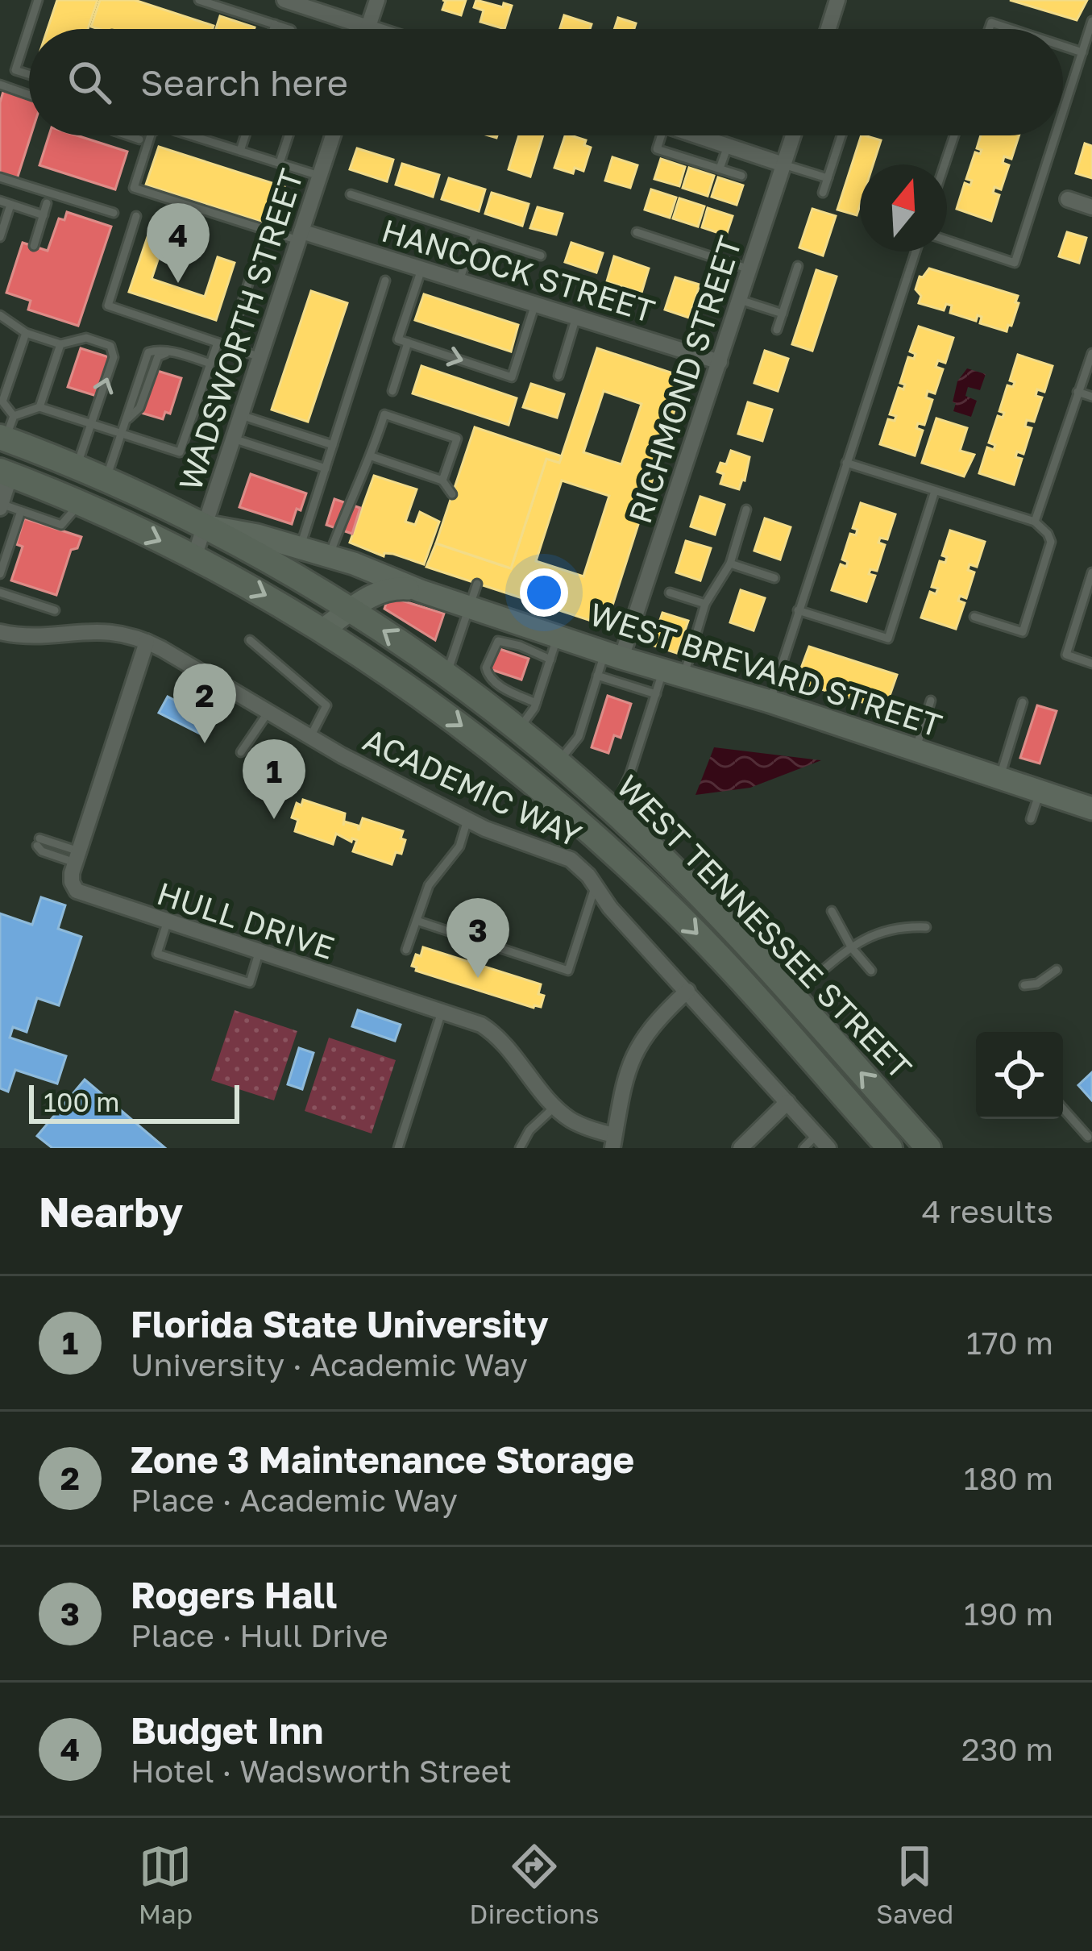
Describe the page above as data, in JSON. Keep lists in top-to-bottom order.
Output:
{
  "streets": {
    "main road": ["WEST TENNESSEE STREET"],
    "street": [
      "HANCOCK STREET",
      "WADSWORTH STREET",
      "RICHMOND STREET",
      "WEST BREVARD STREET",
      "ACADEMIC WAY",
      "HULL DRIVE"
    ]
  },
  "crossings": [
    ["HANCOCK STREET", "WADSWORTH STREET"],
    ["HANCOCK STREET", "RICHMOND STREET"],
    ["WADSWORTH STREET", "WEST BREVARD STREET"],
    ["WADSWORTH STREET", "WEST TENNESSEE STREET"],
    ["RICHMOND STREET", "WEST BREVARD STREET"],
    ["WEST BREVARD STREET", "WEST TENNESSEE STREET"]
  ],
  "scale_bar": "100 m",
  "north": "top",
  "page": {
    "search": "Search here",
    "pins": [
      "4",
      "2",
      "1",
      "3"
    ],
    "scale": "100 m",
    "heading": ["Nearby", "4 results"],
    "list": [
      {
        "mark": "1",
        "name": "Florida State University",
        "note": "University · Academic Way",
        "value": "170 m"
      },
      {
        "mark": "2",
        "name": "Zone 3 Maintenance Storage",
        "note": "Place · Academic Way",
        "value": "180 m"
      },
      {
        "mark": "3",
        "name": "Rogers Hall",
        "note": "Place · Hull Drive",
        "value": "190 m"
      },
      {
        "mark": "4",
        "name": "Budget Inn",
        "note": "Hotel · Wadsworth Street",
        "value": "230 m"
      }
    ],
    "nav": ["Map", "Directions", "Saved"]
  }
}
